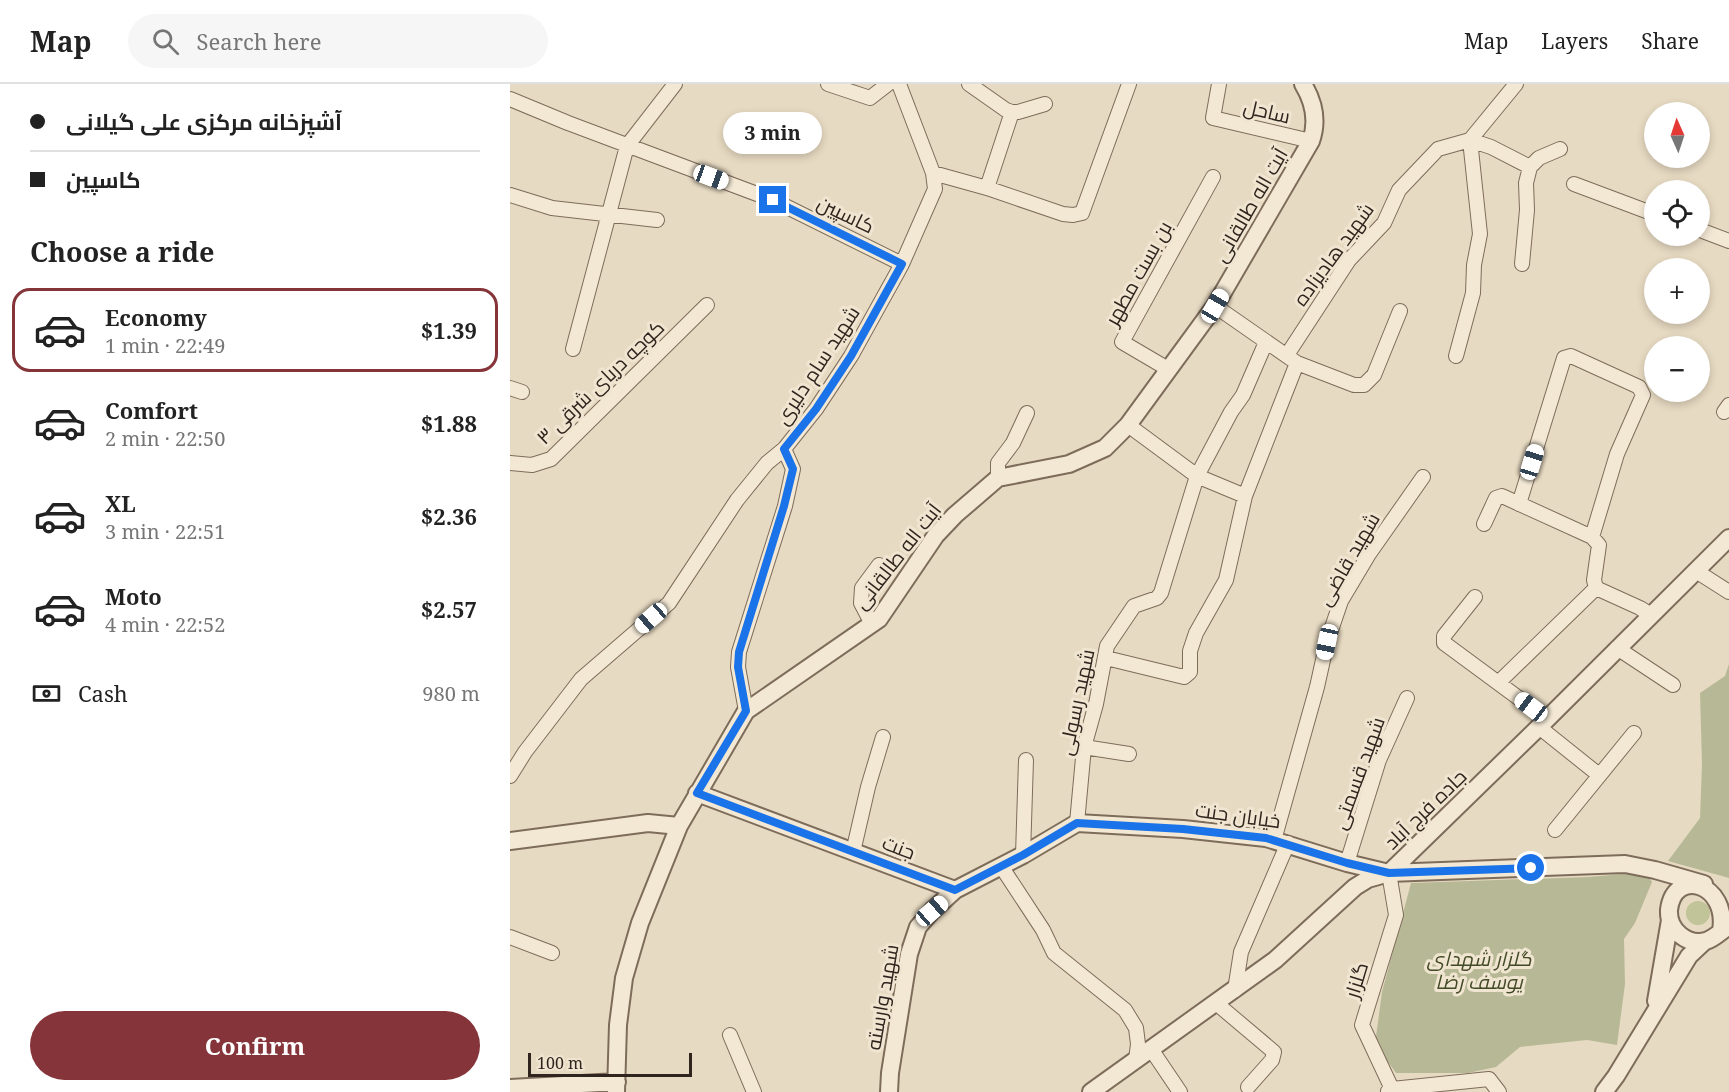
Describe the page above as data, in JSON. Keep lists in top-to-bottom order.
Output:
{
  "streets": {
    "street": [
      "ساحل",
      "آیت اله طالقانی",
      "کاسپين",
      "شهید هادیزاده",
      "بن بست مطهر",
      "شهید سام دلیری",
      "کوچه دریای شرقی ۳",
      "شهید قاضی",
      "شهید رسولی",
      "شهید قسمتی",
      "جاده فرج آباد",
      "خیابان جنت",
      "جنت",
      "گلزار",
      "شهید وارسته"
    ]
  },
  "crossings": [
    ["ساحل", "آیت اله طالقانی"],
    ["آیت اله طالقانی", "بن بست مطهر"],
    ["آیت اله طالقانی", "شهید سام دلیری"],
    ["آیت اله طالقانی", "جنت"],
    ["کاسپين", "شهید سام دلیری"],
    ["شهید هادیزاده", "شهید رسولی"],
    ["شهید قاضی", "جاده فرج آباد"],
    ["شهید قاضی", "خیابان جنت"],
    ["شهید رسولی", "خیابان جنت"],
    ["شهید قسمتی", "خیابان جنت"],
    ["جاده فرج آباد", "خیابان جنت"],
    ["جاده فرج آباد", "گلزار"],
    ["خیابان جنت", "گلزار"],
    ["جنت", "شهید وارسته"]
  ],
  "parks": ["گلزار شهدای یوسف رضا"],
  "scale_bar": "100 m",
  "north": "top",
  "page": {
    "header": "Map",
    "search": "Search here",
    "nav": ["Map", "Layers", "Share"],
    "banner": ["آشپزخانه مرکزی علی گیلانی", "کاسپين"],
    "map_buttons": ["+", "−"],
    "bubble": "3 min",
    "heading": "Choose a ride",
    "list": [
      {
        "name": "Economy",
        "note": "1 min · 22:49",
        "value": "$1.39"
      },
      {
        "name": "Comfort",
        "note": "2 min · 22:50",
        "value": "$1.88"
      },
      {
        "name": "XL",
        "note": "3 min · 22:51",
        "value": "$2.36"
      },
      {
        "name": "Moto",
        "note": "4 min · 22:52",
        "value": "$2.57"
      }
    ],
    "pay": ["Cash", "980 m"],
    "buttons": "Confirm",
    "scale": "100 m"
  }
}
